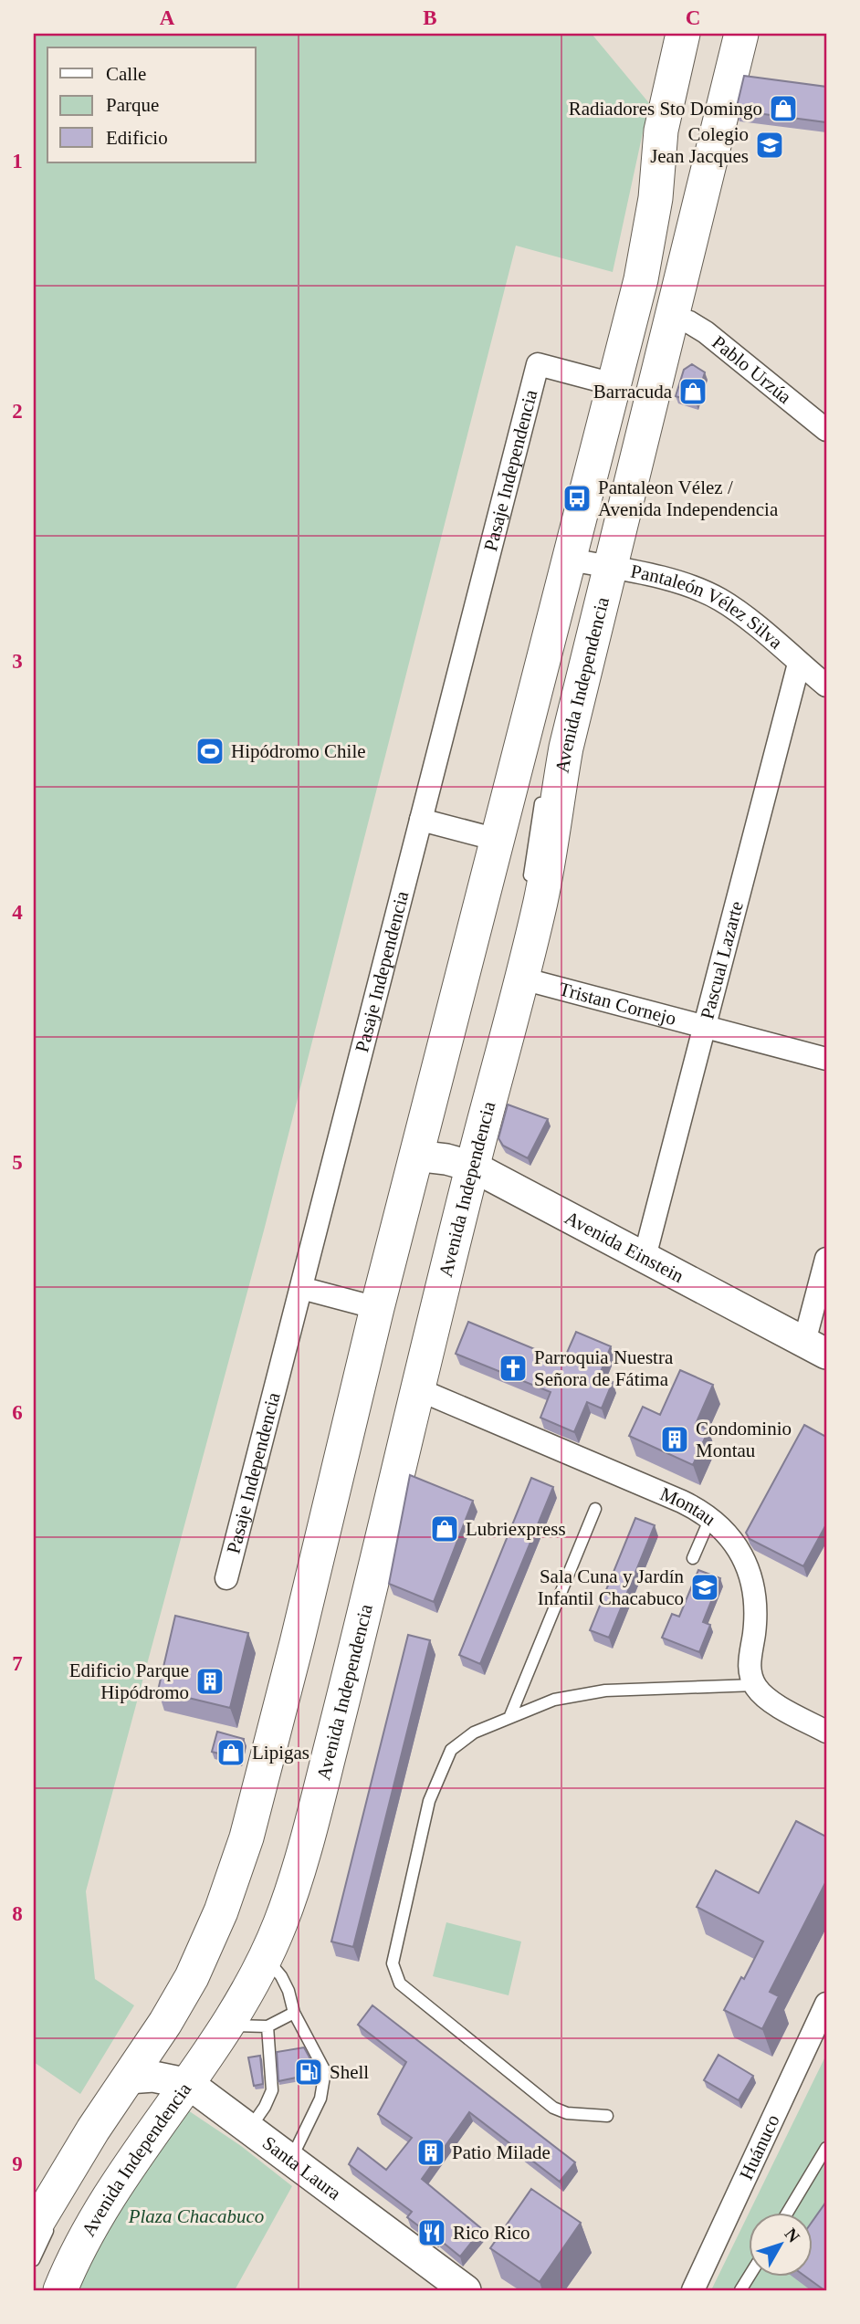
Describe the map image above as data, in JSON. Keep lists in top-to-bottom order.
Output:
{
  "streets": {
    "main road": ["Avenida Independencia", "Avenida Einstein", "Santa Laura"],
    "street": [
      "Pablo Urzúa",
      "Pasaje Independencia",
      "Pantaleón Vélez Silva",
      "Pascual Lazarte",
      "Tristan Cornejo",
      "Montau",
      "Huánuco"
    ]
  },
  "crossings": [
    ["Pablo Urzúa", "Avenida Independencia"],
    ["Pasaje Independencia", "Avenida Independencia"],
    ["Pantaleón Vélez Silva", "Avenida Independencia"],
    ["Pantaleón Vélez Silva", "Pascual Lazarte"],
    ["Avenida Independencia", "Tristan Cornejo"],
    ["Avenida Independencia", "Avenida Einstein"],
    ["Avenida Independencia", "Montau"],
    ["Avenida Independencia", "Santa Laura"],
    ["Pascual Lazarte", "Tristan Cornejo"],
    ["Pascual Lazarte", "Avenida Einstein"]
  ],
  "parks": ["Plaza Chacabuco"],
  "places": {
    "shop": [
      "Radiadores Sto Domingo",
      "Barracuda",
      "Lubriexpress",
      "Lipigas"
    ],
    "school or university": ["Colegio Jean Jacques", "Sala Cuna y Jardín Infantil Chacabuco"],
    "bus stop": ["Pantaleon Vélez / Avenida Independencia"],
    "sports": ["Hipódromo Chile"],
    "church": ["Parroquia Nuestra Señora de Fátima"],
    "building": ["Condominio Montau", "Edificio Parque Hipódromo", "Patio Milade"],
    "fuel station": ["Shell"],
    "restaurant": ["Rico Rico"]
  },
  "legend": ["Calle", "Parque", "Edificio"],
  "north": "top right",
  "grid": {
    "columns": ["A", "B", "C"],
    "rows": [
      "1",
      "2",
      "3",
      "4",
      "5",
      "6",
      "7",
      "8",
      "9"
    ]
  }
}
